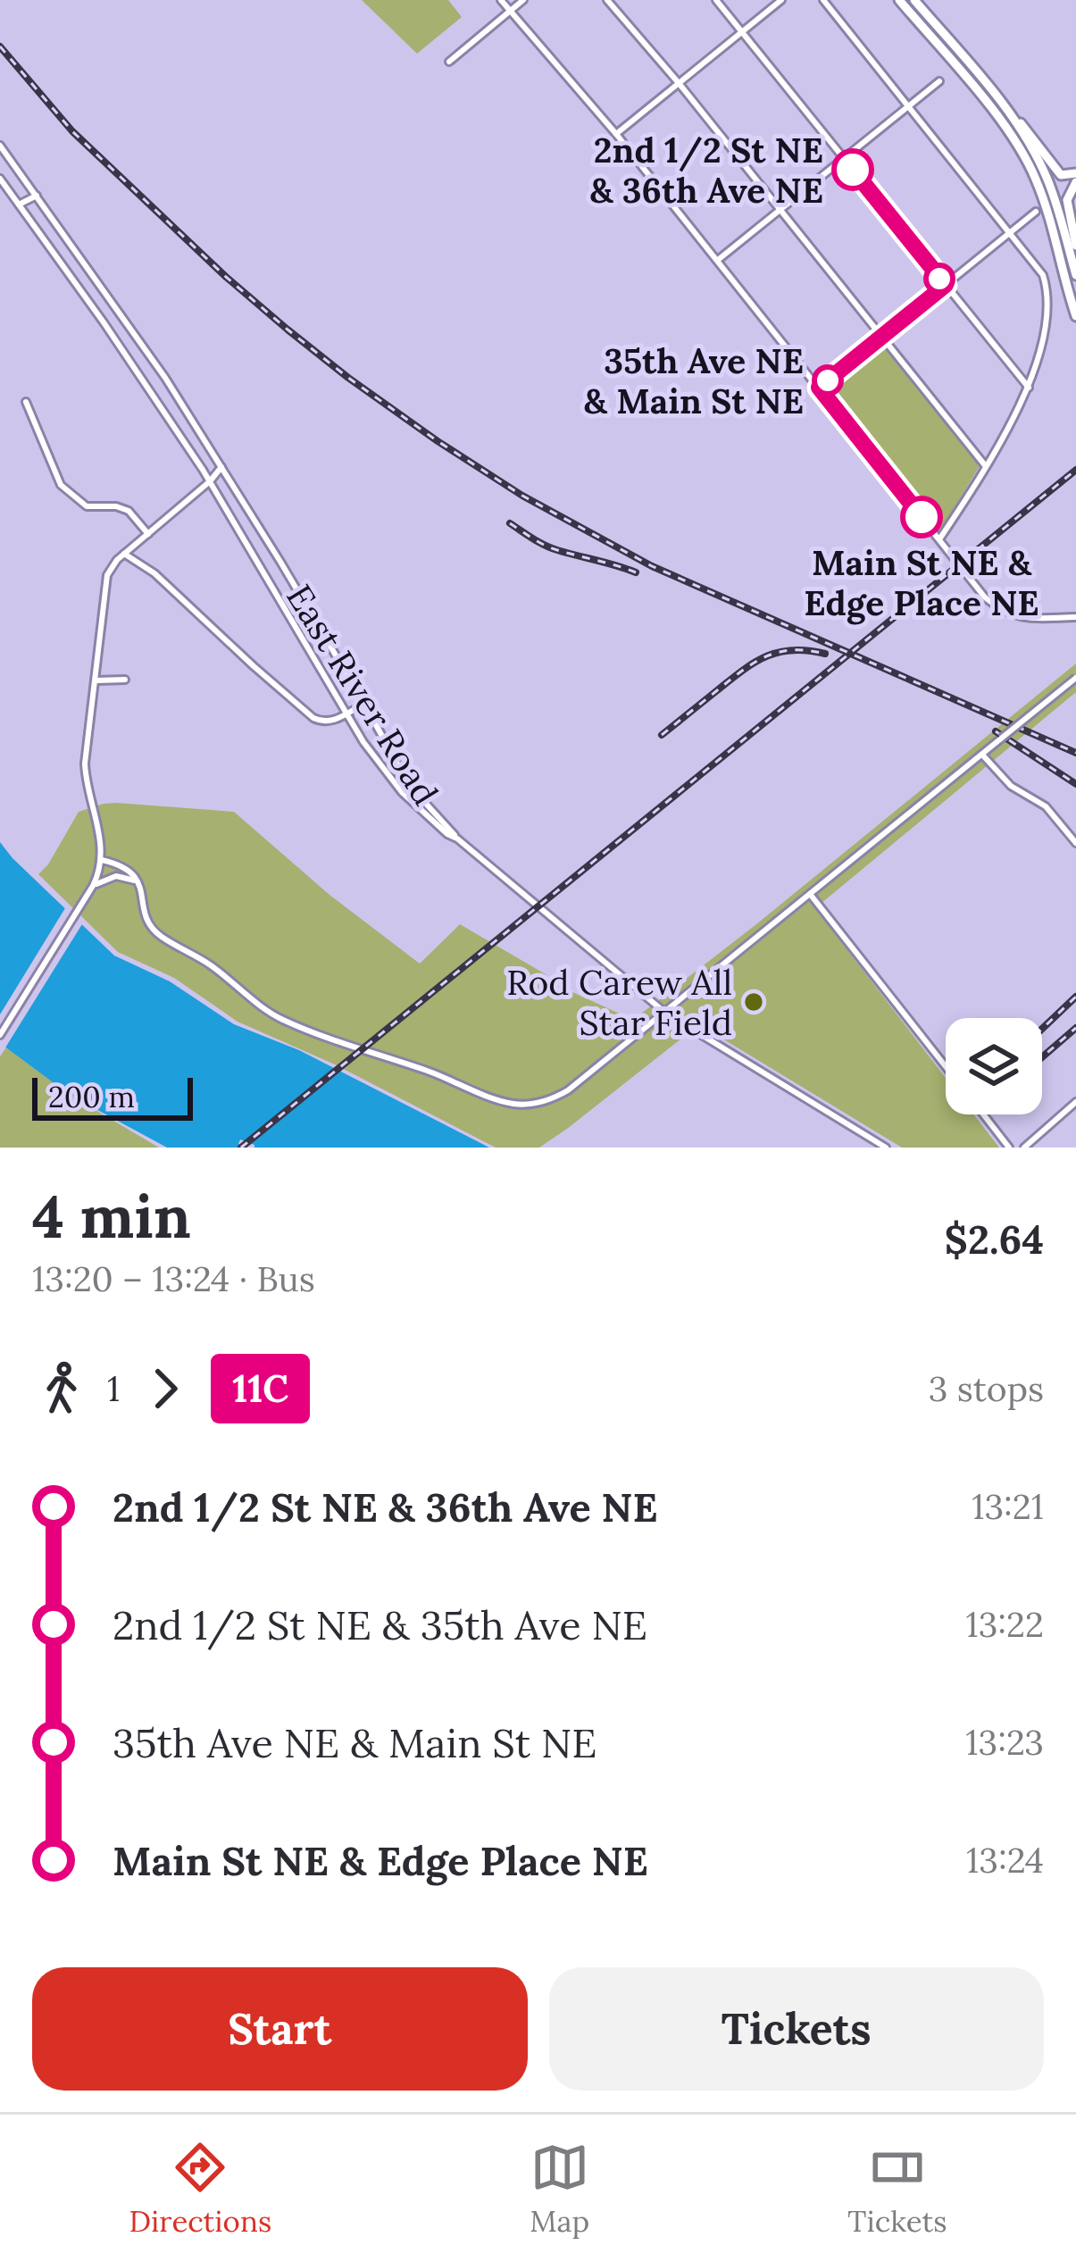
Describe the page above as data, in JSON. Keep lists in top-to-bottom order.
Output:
{
  "streets": {
    "street": ["East River Road"]
  },
  "places": [
    "2nd 1/2 St NE & 36th Ave NE",
    "35th Ave NE & Main St NE",
    "Main St NE & Edge Place NE",
    "Rod Carew All Star Field"
  ],
  "lines": ["bus line 11C"],
  "scale_bar": "200 m",
  "page": {
    "scale": "200 m",
    "heading": ["4 min", "13:20 – 13:24 · Bus", "$2.64"],
    "legs": ["1", "11C", "3 stops"],
    "list": [
      {
        "name": "2nd 1/2 St NE & 36th Ave NE",
        "value": "13:21"
      },
      {
        "name": "2nd 1/2 St NE & 35th Ave NE",
        "value": "13:22"
      },
      {
        "name": "35th Ave NE & Main St NE",
        "value": "13:23"
      },
      {
        "name": "Main St NE & Edge Place NE",
        "value": "13:24"
      }
    ],
    "buttons": ["Start", "Tickets"],
    "tabs": ["Directions", "Map", "Tickets"]
  }
}
